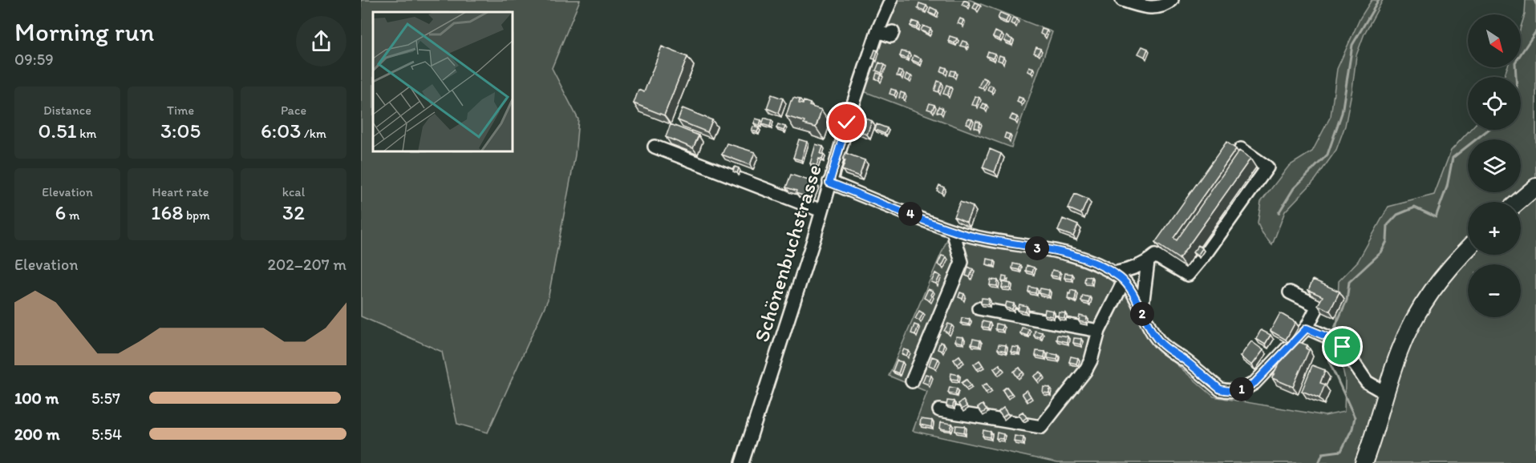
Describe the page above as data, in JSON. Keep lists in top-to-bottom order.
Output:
{
  "streets": {
    "street": ["Schönenbuchstrasse"]
  },
  "north": "bottom right",
  "page": {
    "heading": ["Morning run", "09:59"],
    "map_buttons": ["+", "−"],
    "stats": [
      ["Distance", "0.51 km"],
      ["Time", "3:05"],
      ["Pace", "6:03 /km"],
      ["Elevation", "6 m"],
      ["Heart rate", "168 bpm"],
      ["kcal", "32"]
    ],
    "pins": [
      "4",
      "3",
      "2",
      "1"
    ],
    "chart": ["Elevation", "202–207 m"],
    "list": [
      {
        "name": "100 m",
        "note": "5:57"
      },
      {
        "name": "200 m",
        "note": "5:54"
      }
    ]
  }
}
